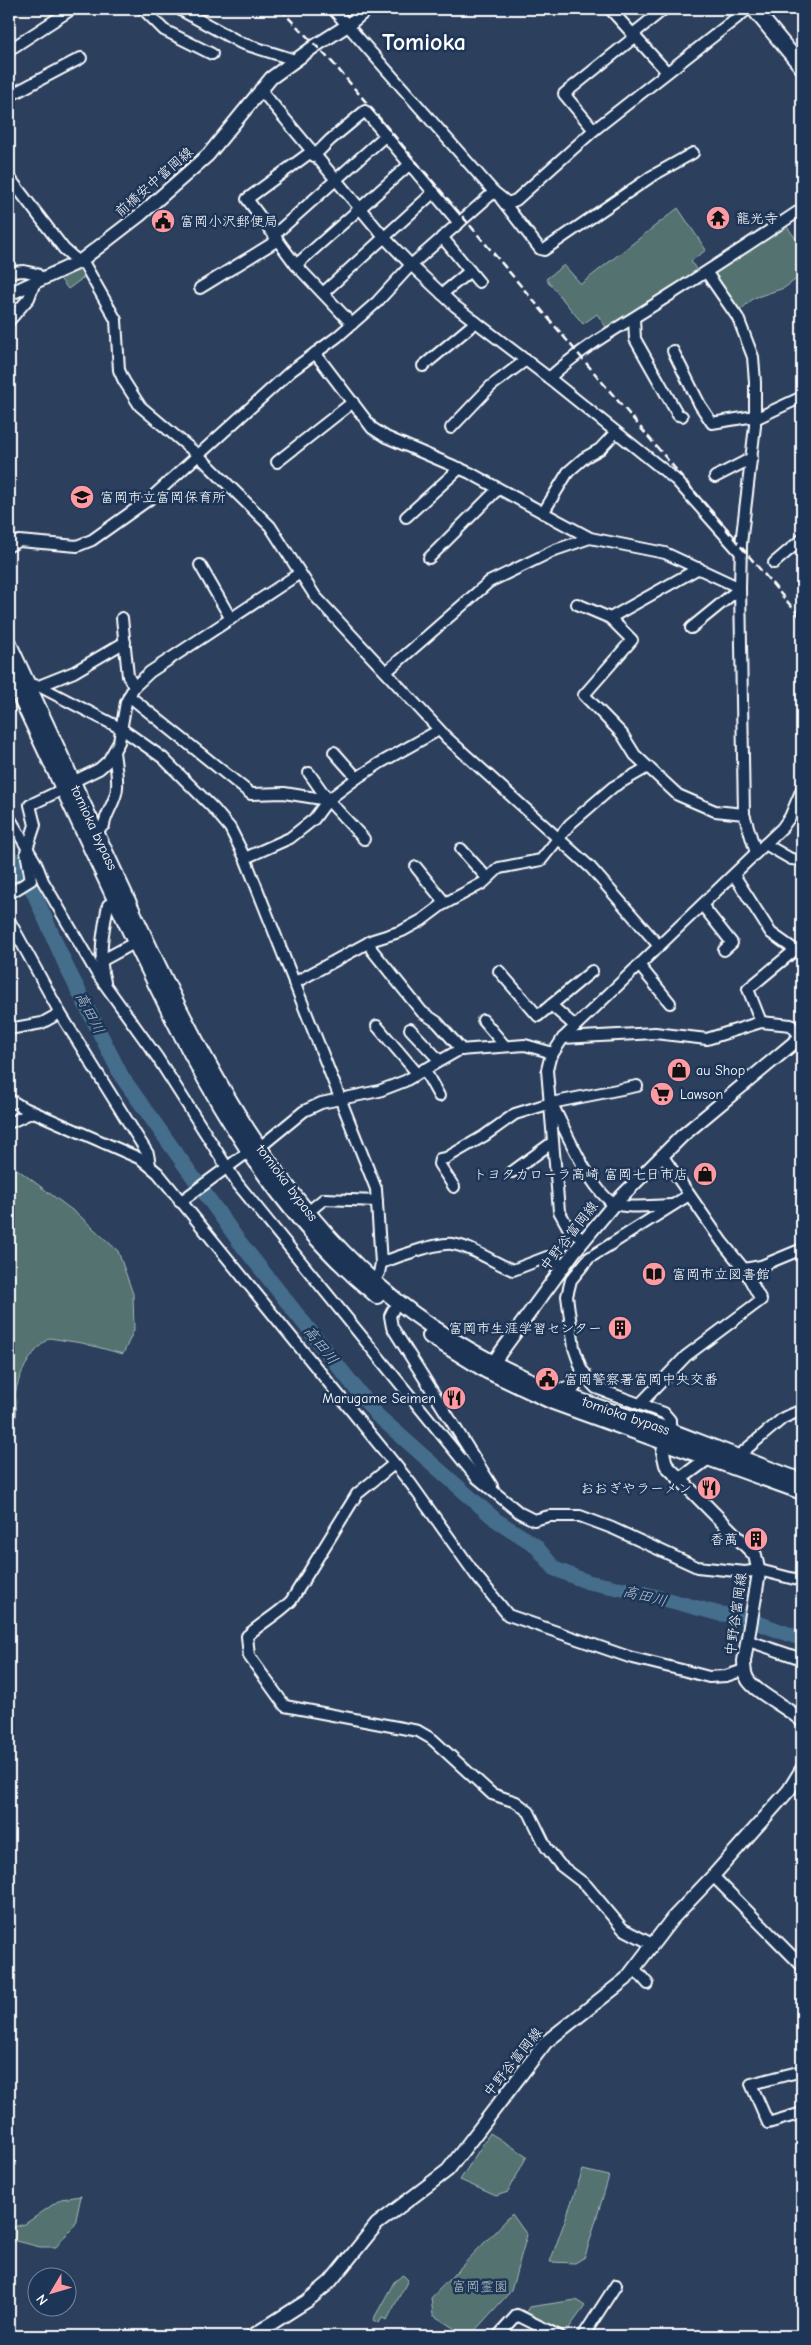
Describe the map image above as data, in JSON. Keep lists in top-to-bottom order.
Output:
{
  "streets": {
    "highway": ["tomioka bypass"],
    "main road": ["前橋安中富岡線", "中野谷富岡線"]
  },
  "crossings": [
    ["tomioka bypass", "中野谷富岡線"]
  ],
  "districts": ["Tomioka"],
  "water": ["高田川"],
  "parks": ["富岡霊園"],
  "places": {
    "temple": ["龍光寺"],
    "public building": ["富岡小沢郵便局", "富岡警察署富岡中央交番"],
    "school or university": ["富岡市立富岡保育所"],
    "shop": ["au Shop", "トヨタカローラ高崎 富岡七日市店"],
    "supermarket": ["Lawson"],
    "library": ["富岡市立図書館"],
    "building": ["富岡市生涯学習センター", "香萬"],
    "restaurant": ["Marugame Seimen", "おおぎやラーメン"]
  },
  "north": "bottom left"
}
